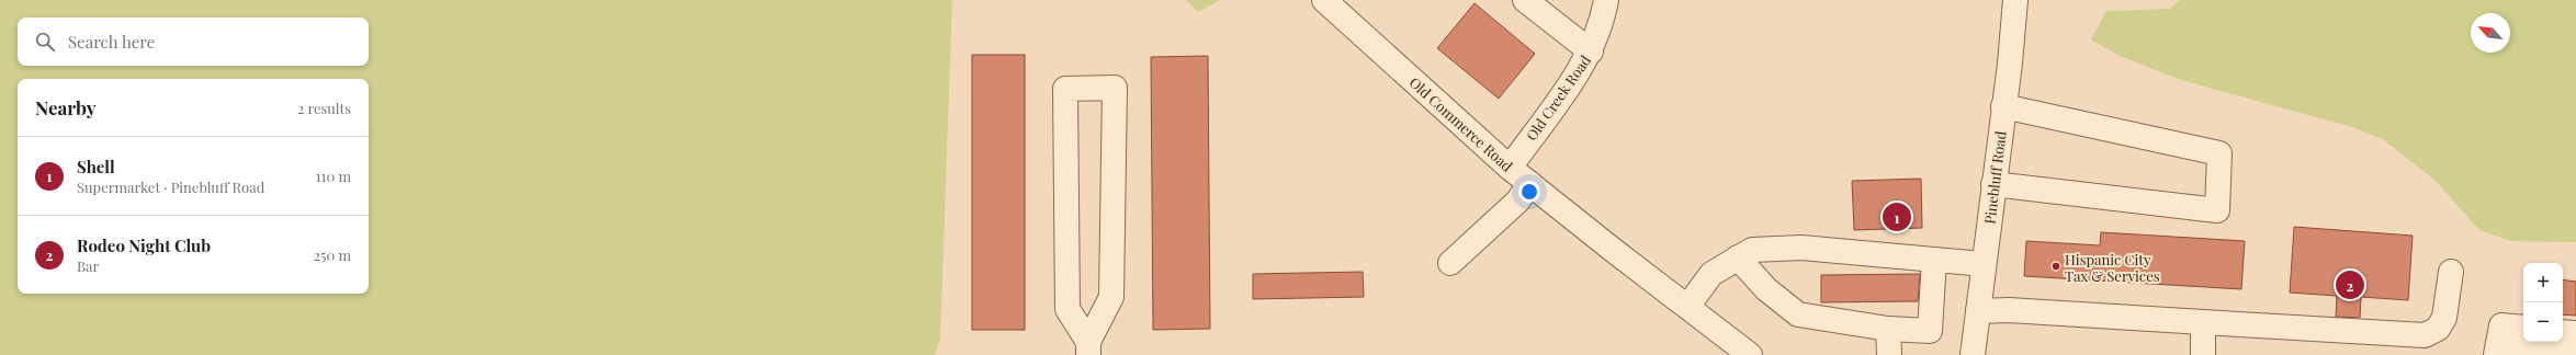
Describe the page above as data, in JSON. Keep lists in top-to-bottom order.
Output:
{
  "streets": {
    "street": ["Old Creek Road", "Old Commerce Road", "Pinebluff Road"]
  },
  "crossings": [
    ["Old Creek Road", "Old Commerce Road"]
  ],
  "places": ["Hispanic City Tax & Services"],
  "north": "top left",
  "page": {
    "search": "Search here",
    "heading": ["Nearby", "2 results"],
    "list": [
      {
        "mark": "1",
        "name": "Shell",
        "note": "Supermarket · Pinebluff Road",
        "value": "110 m"
      },
      {
        "mark": "2",
        "name": "Rodeo Night Club",
        "note": "Bar",
        "value": "250 m"
      }
    ],
    "pins": ["1", "2"],
    "map_buttons": ["+", "−"]
  }
}
